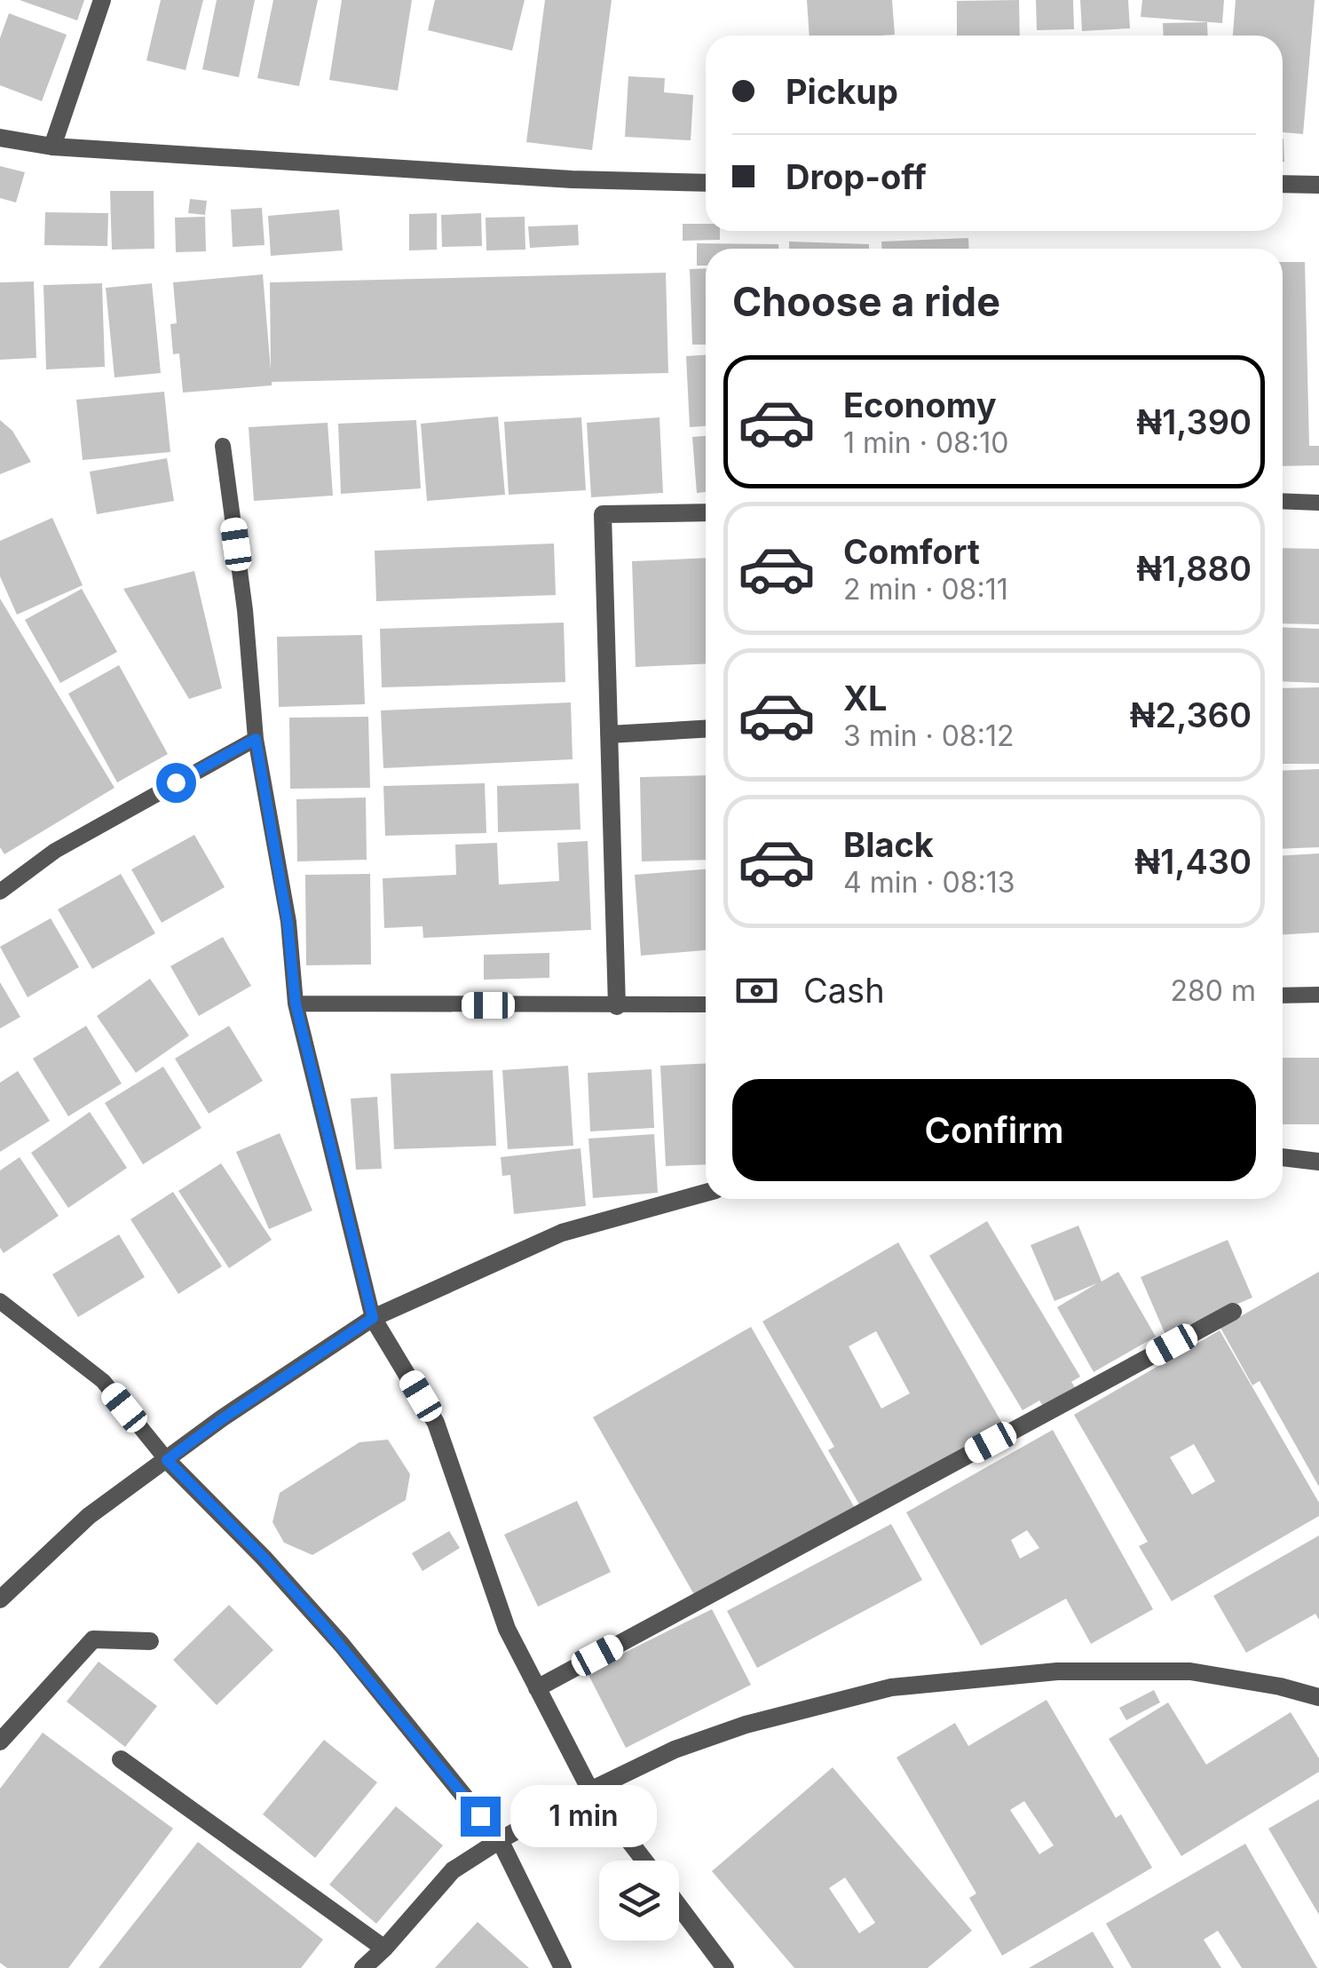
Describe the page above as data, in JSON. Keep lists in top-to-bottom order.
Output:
{
  "page": {
    "banner": ["Pickup", "Drop-off"],
    "heading": "Choose a ride",
    "list": [
      {
        "name": "Economy",
        "note": "1 min · 08:10",
        "value": "₦1,390"
      },
      {
        "name": "Comfort",
        "note": "2 min · 08:11",
        "value": "₦1,880"
      },
      {
        "name": "XL",
        "note": "3 min · 08:12",
        "value": "₦2,360"
      },
      {
        "name": "Black",
        "note": "4 min · 08:13",
        "value": "₦1,430"
      }
    ],
    "pay": ["Cash", "280 m"],
    "buttons": "Confirm",
    "bubble": "1 min"
  }
}
